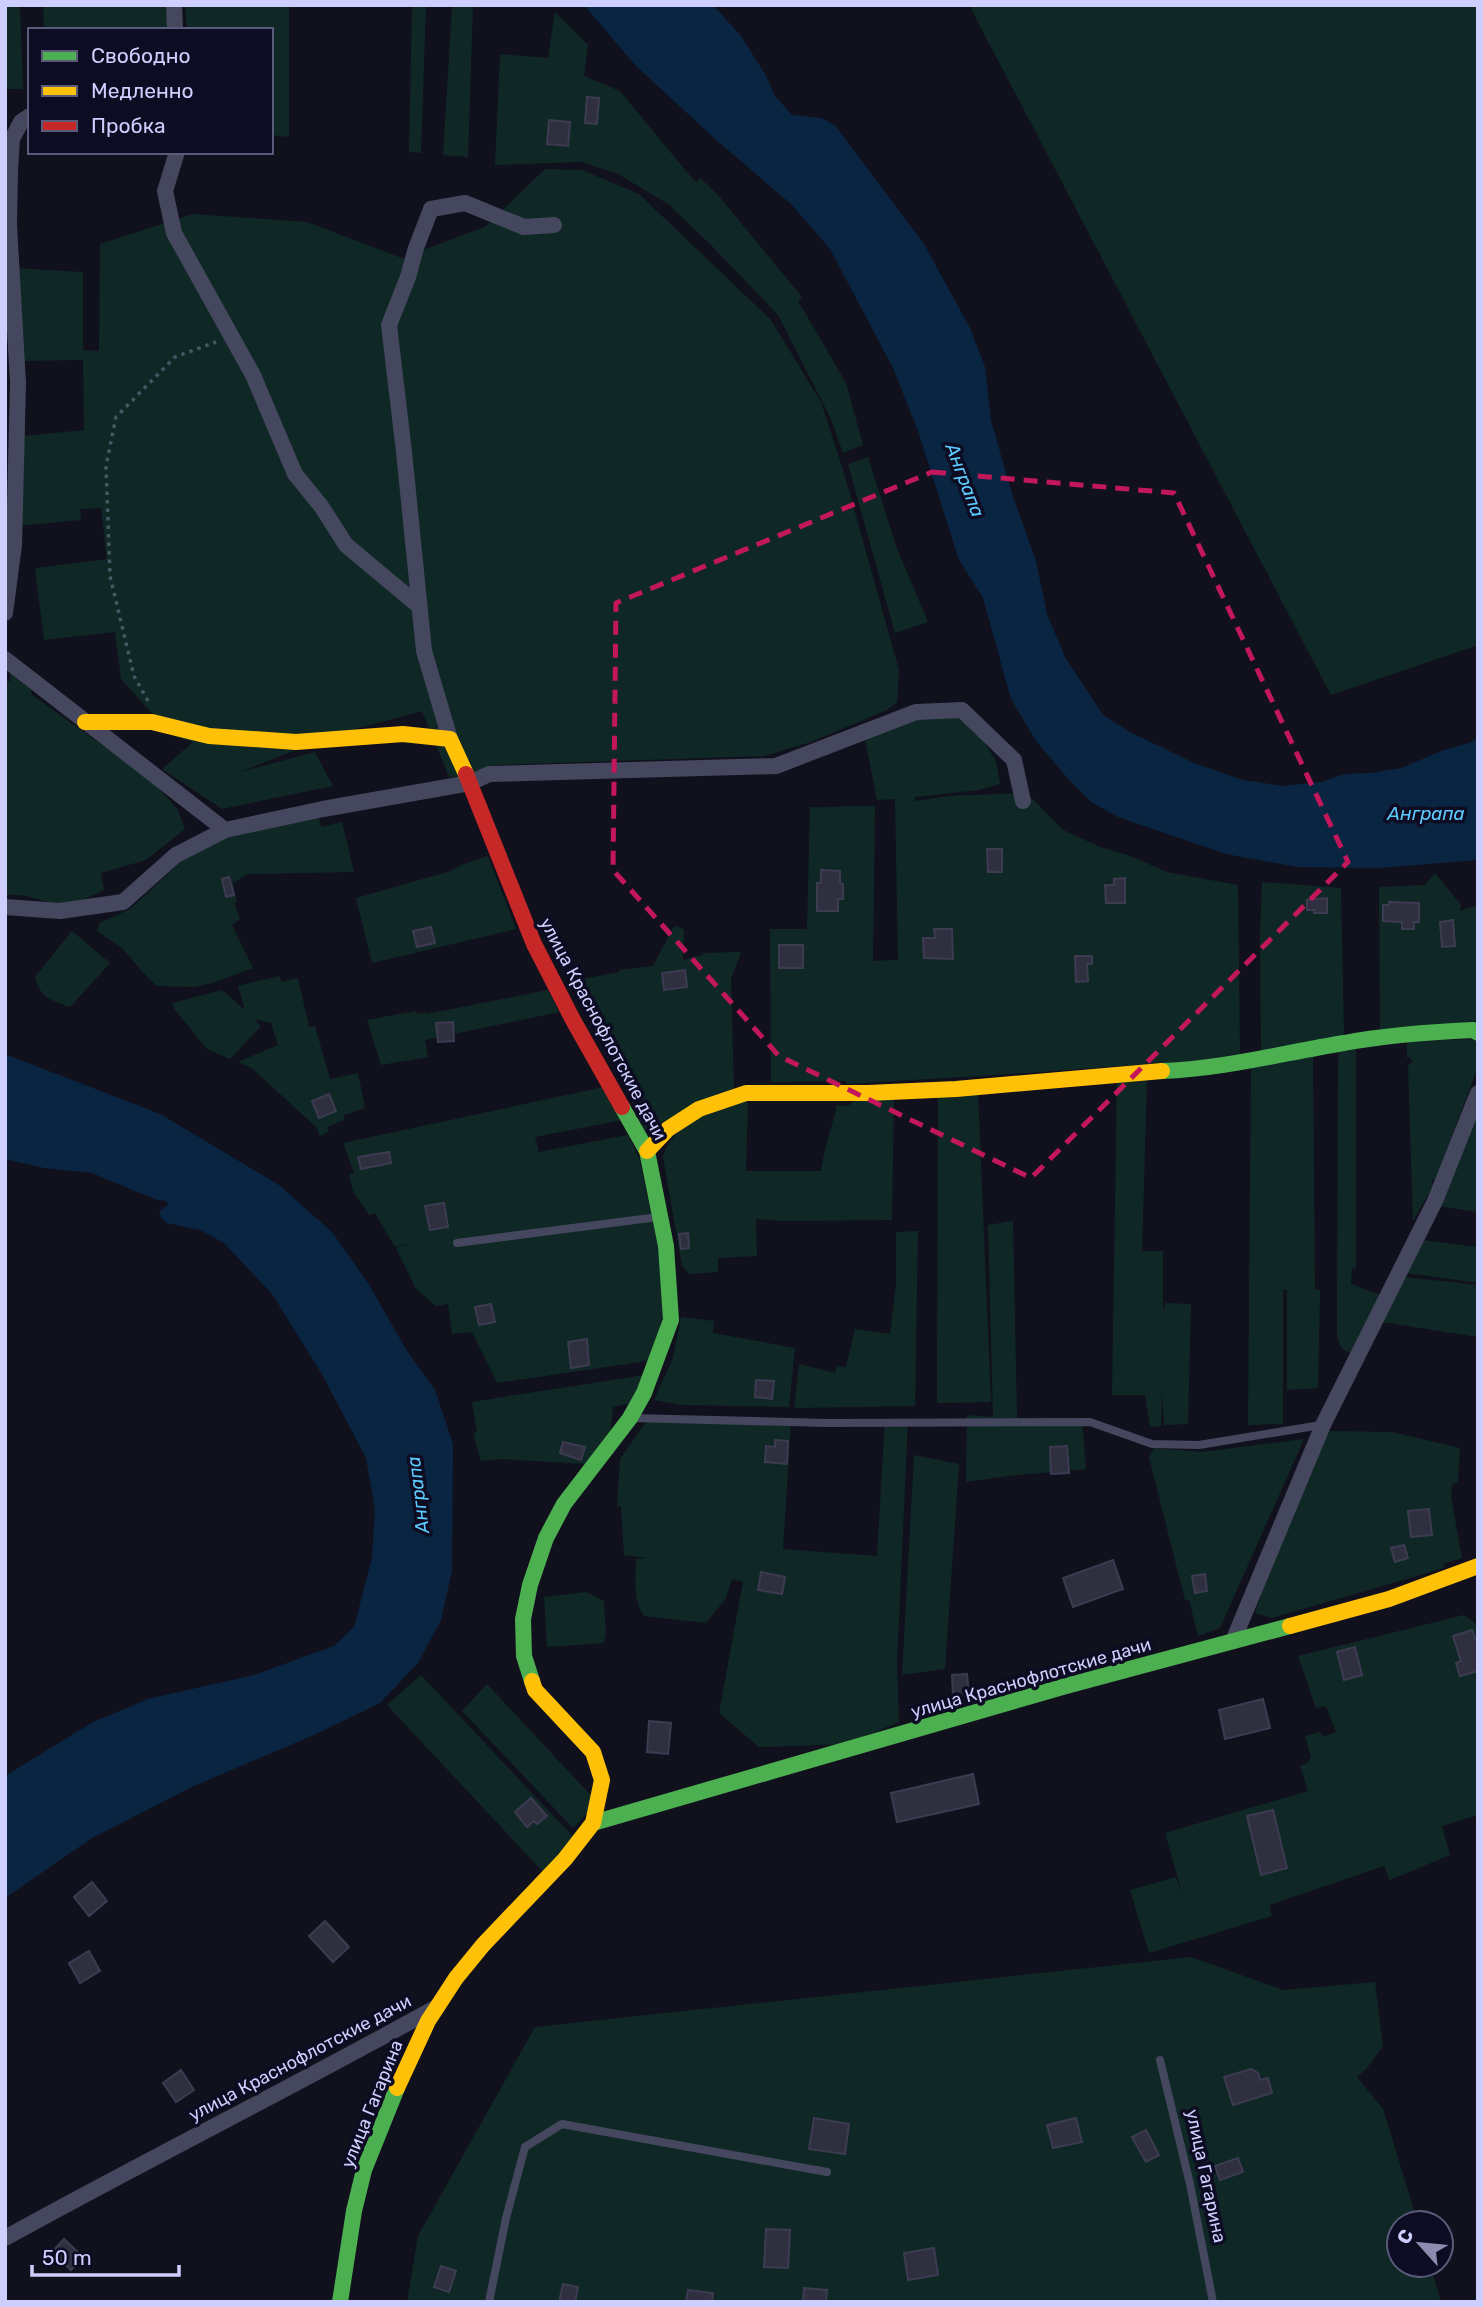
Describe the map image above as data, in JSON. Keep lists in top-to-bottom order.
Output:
{
  "streets": {
    "street": ["улица Краснофлотские дачи", "улица Гагарина"]
  },
  "crossings": [
    ["улица Краснофлотские дачи", "улица Гагарина"]
  ],
  "water": ["Анграпа"],
  "legend": ["Свободно", "Медленно", "Пробка"],
  "scale_bar": "50 m",
  "north": "top left"
}
